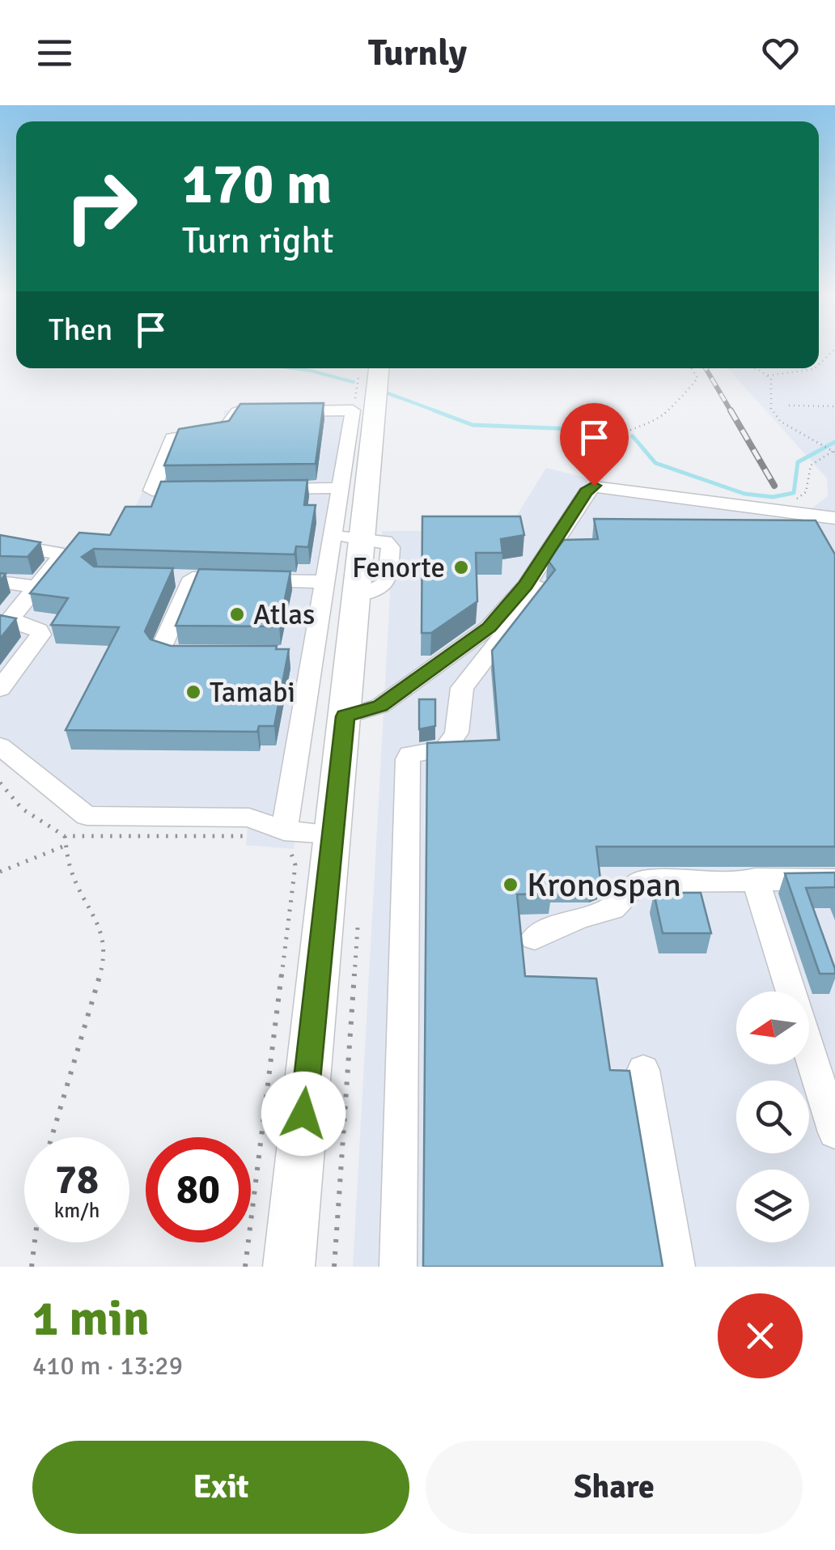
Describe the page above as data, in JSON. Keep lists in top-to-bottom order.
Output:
{
  "places": [
    "Fenorte",
    "Atlas",
    "Tamabi",
    "Kronospan"
  ],
  "north": "left",
  "page": {
    "header": "Turnly",
    "turn": ["170 m", "Turn right"],
    "then": "Then",
    "speed": "78 km/h",
    "limit": "80",
    "heading": ["1 min", "410 m · 13:29"],
    "buttons": ["Exit", "Share"]
  }
}
